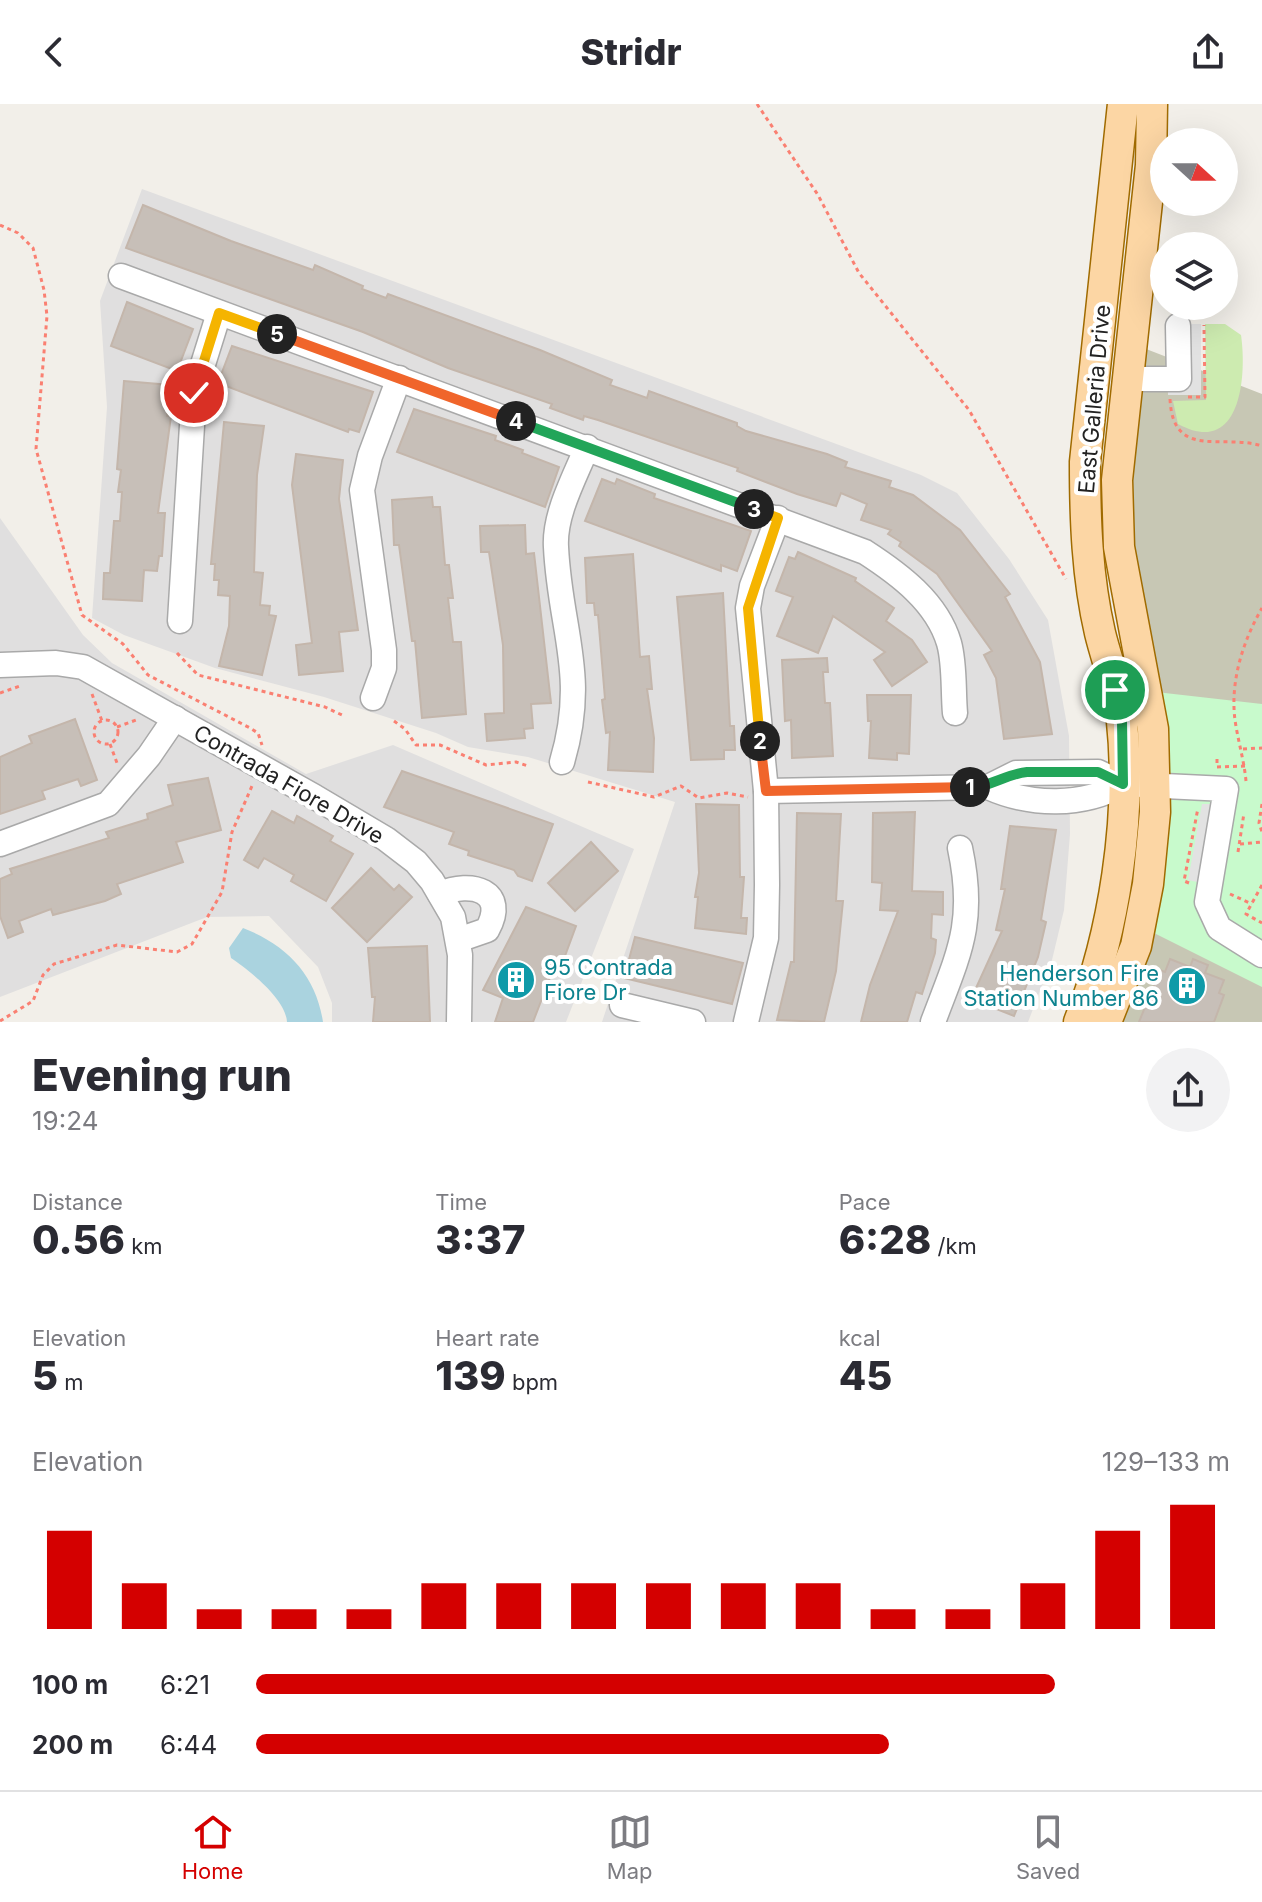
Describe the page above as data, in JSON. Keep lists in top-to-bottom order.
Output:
{
  "streets": {
    "main road": ["East Galleria Drive"],
    "street": ["Contrada Fiore Drive"]
  },
  "places": {
    "building": ["95 Contrada Fiore Dr", "Henderson Fire Station Number 86"]
  },
  "north": "right",
  "page": {
    "header": "Stridr",
    "pins": [
      "5",
      "4",
      "3",
      "2",
      "1"
    ],
    "heading": ["Evening run", "19:24"],
    "stats": [
      ["Distance", "0.56 km"],
      ["Time", "3:37"],
      ["Pace", "6:28 /km"],
      ["Elevation", "5 m"],
      ["Heart rate", "139 bpm"],
      ["kcal", "45"]
    ],
    "chart": ["Elevation", "129–133 m"],
    "list": [
      {
        "name": "100 m",
        "note": "6:21"
      },
      {
        "name": "200 m",
        "note": "6:44"
      }
    ],
    "tabs": ["Home", "Map", "Saved"]
  }
}
